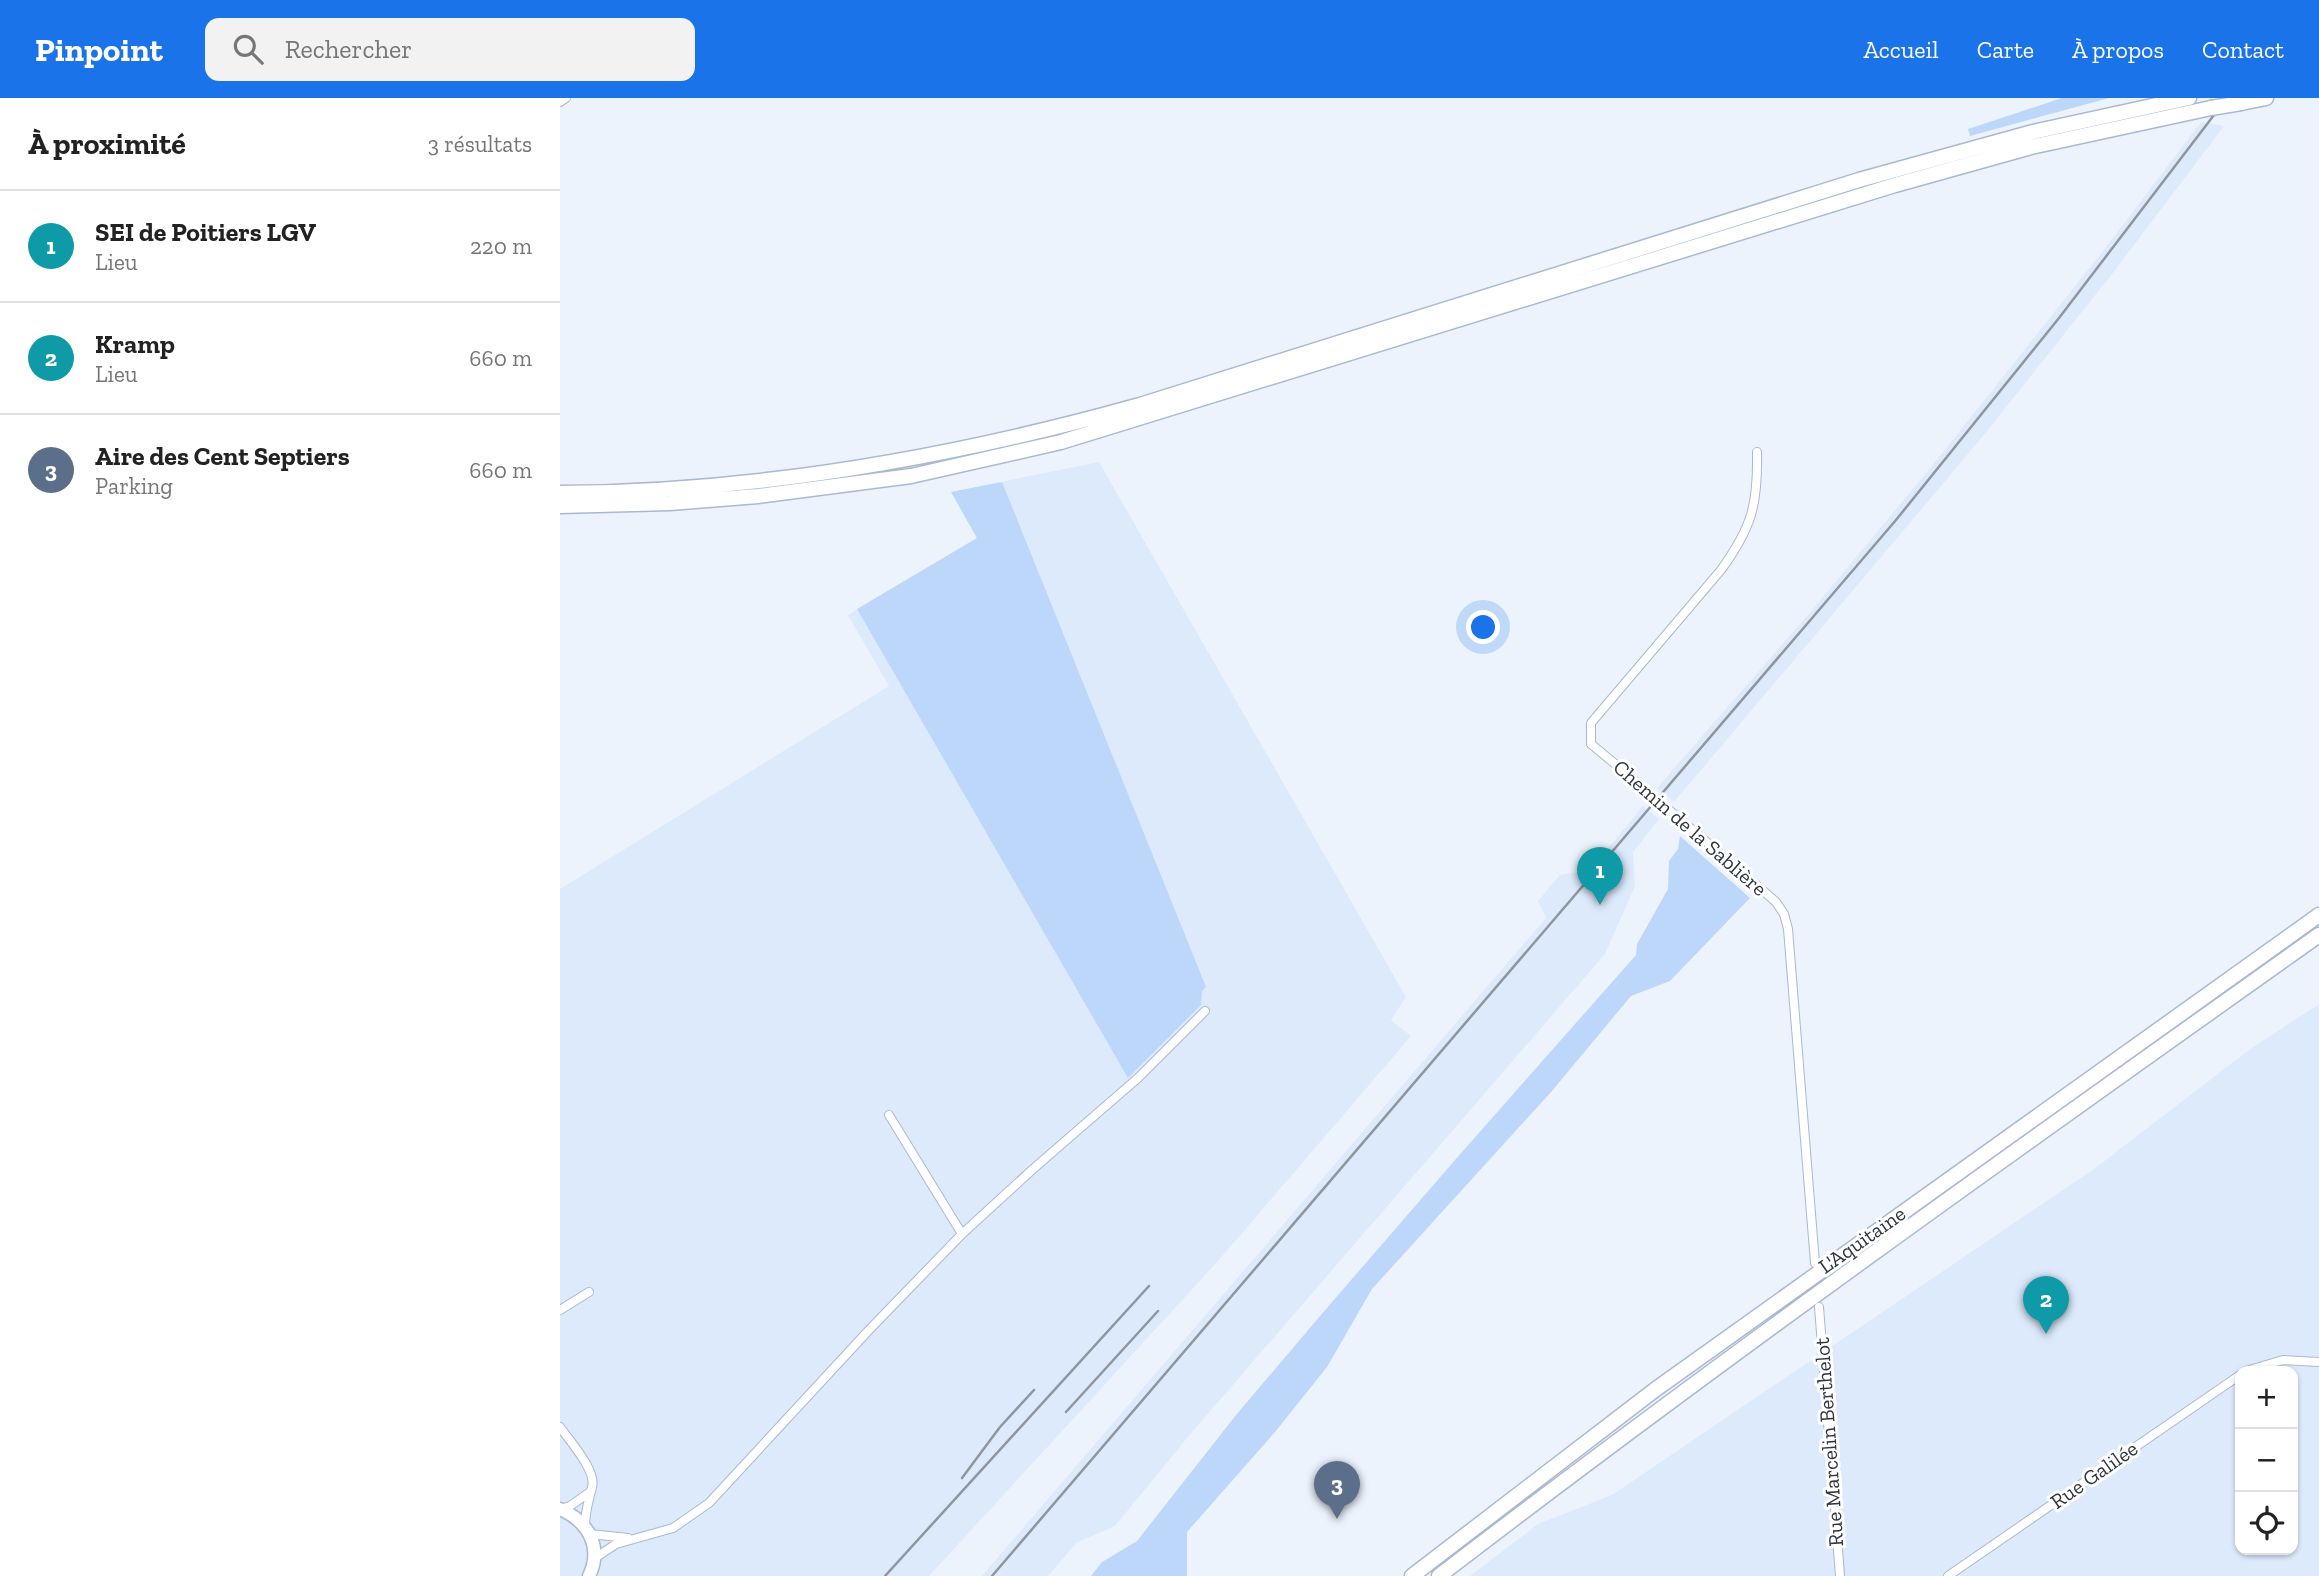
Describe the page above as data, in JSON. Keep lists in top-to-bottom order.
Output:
{
  "streets": {
    "highway": ["L'Aquitaine"],
    "street": ["Chemin de la Sablière", "Rue Marcelin Berthelot", "Rue Galilée"]
  },
  "page": {
    "header": "Pinpoint",
    "search": "Rechercher",
    "nav": [
      "Accueil",
      "Carte",
      "À propos",
      "Contact"
    ],
    "heading": ["À proximité", "3 résultats"],
    "list": [
      {
        "mark": "1",
        "name": "SEI de Poitiers LGV",
        "note": "Lieu",
        "value": "220 m"
      },
      {
        "mark": "2",
        "name": "Kramp",
        "note": "Lieu",
        "value": "660 m"
      },
      {
        "mark": "3",
        "name": "Aire des Cent Septiers",
        "note": "Parking",
        "value": "660 m"
      }
    ],
    "pins": ["1", "2", "3"],
    "map_buttons": ["+", "−"]
  }
}
